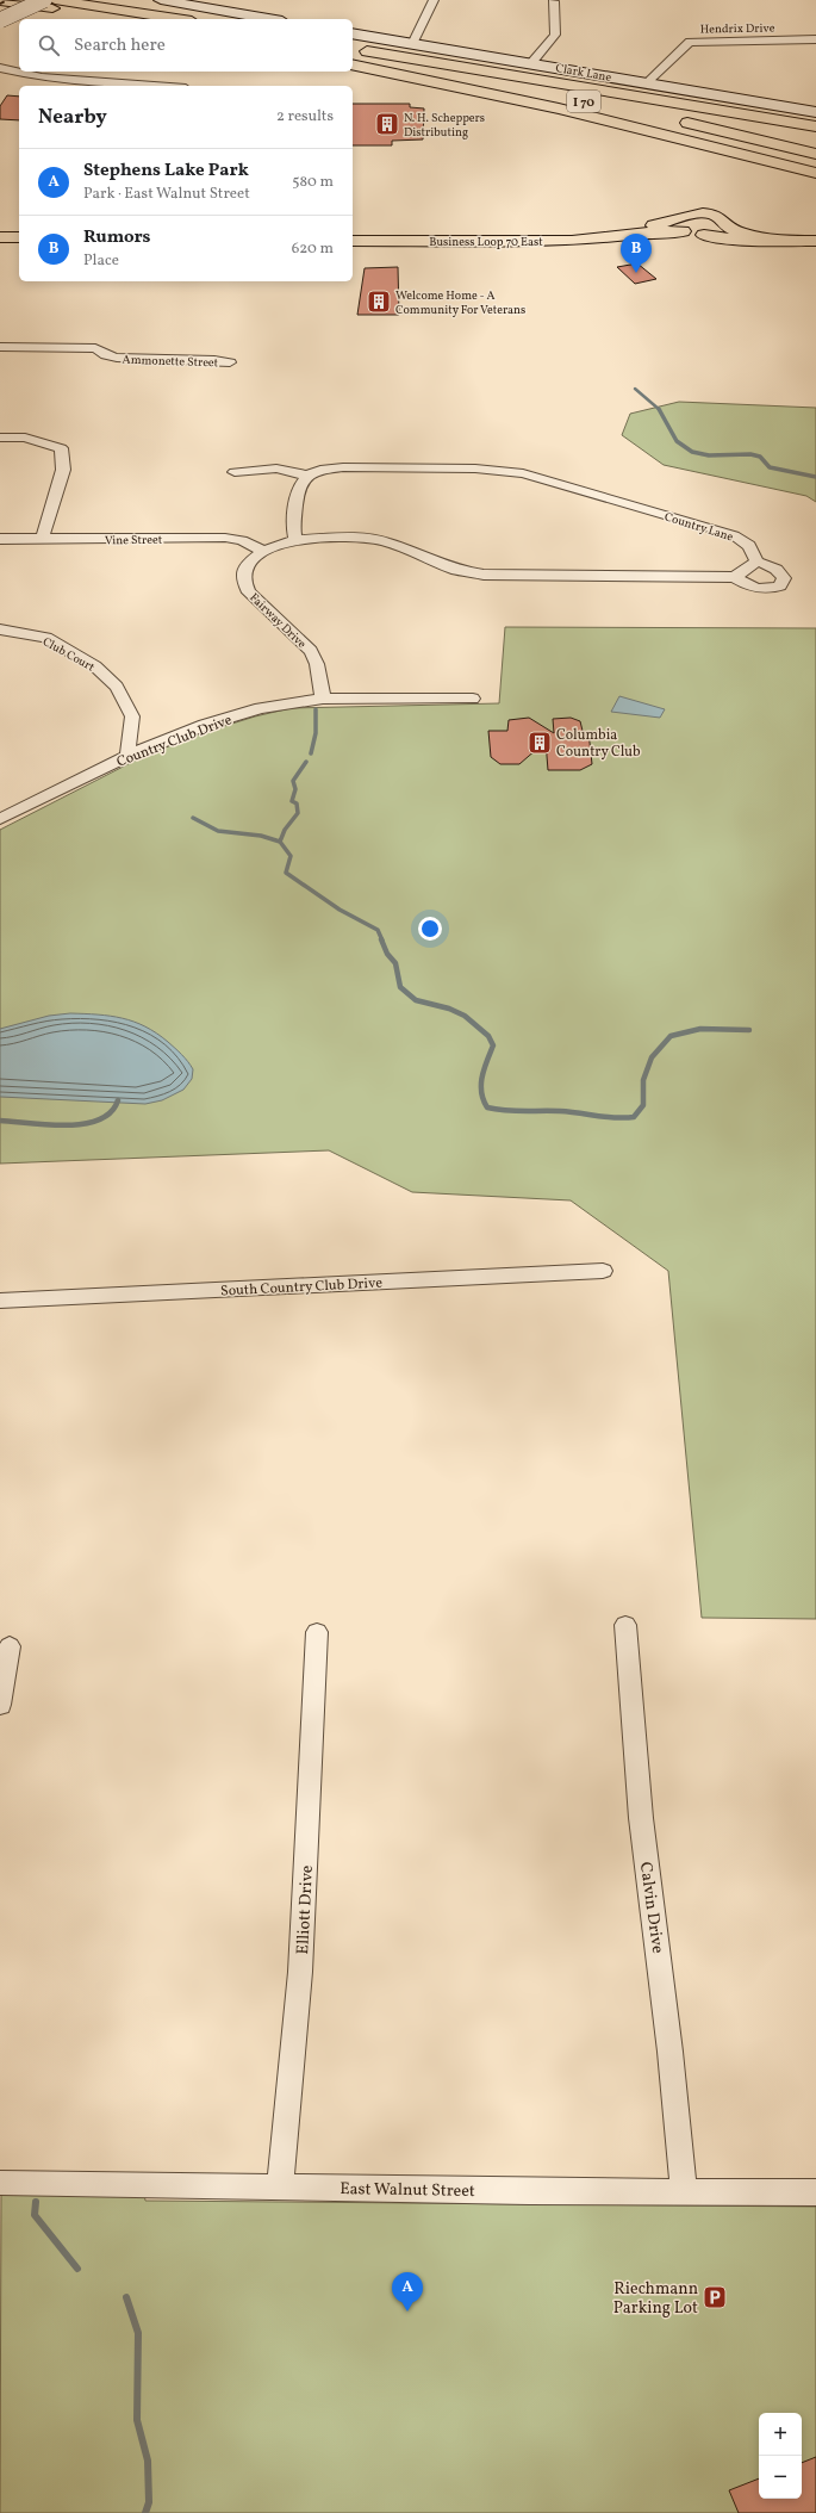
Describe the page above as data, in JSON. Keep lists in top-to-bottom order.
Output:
{
  "streets": {
    "main road": ["I 70", "Business Loop 70 East"],
    "street": [
      "Hendrix Drive",
      "Clark Lane",
      "Ammonette Street",
      "Country Lane",
      "Vine Street",
      "Fairway Drive",
      "Club Court",
      "Country Club Drive",
      "South Country Club Drive",
      "Calvin Drive",
      "Elliott Drive",
      "East Walnut Street"
    ]
  },
  "crossings": [
    ["Hendrix Drive", "Clark Lane"],
    ["Vine Street", "Fairway Drive"],
    ["Fairway Drive", "Country Club Drive"],
    ["Club Court", "Country Club Drive"],
    ["Calvin Drive", "East Walnut Street"],
    ["Elliott Drive", "East Walnut Street"]
  ],
  "places": {
    "building": ["N. H. Scheppers Distributing", "Welcome Home - A Community For Veterans", "Columbia Country Club"],
    "parking": ["Riechmann Parking Lot"]
  },
  "page": {
    "search": "Search here",
    "heading": ["Nearby", "2 results"],
    "list": [
      {
        "mark": "A",
        "name": "Stephens Lake Park",
        "note": "Park · East Walnut Street",
        "value": "580 m"
      },
      {
        "mark": "B",
        "name": "Rumors",
        "note": "Place",
        "value": "620 m"
      }
    ],
    "pins": ["B", "A"],
    "map_buttons": ["+", "−"]
  }
}
